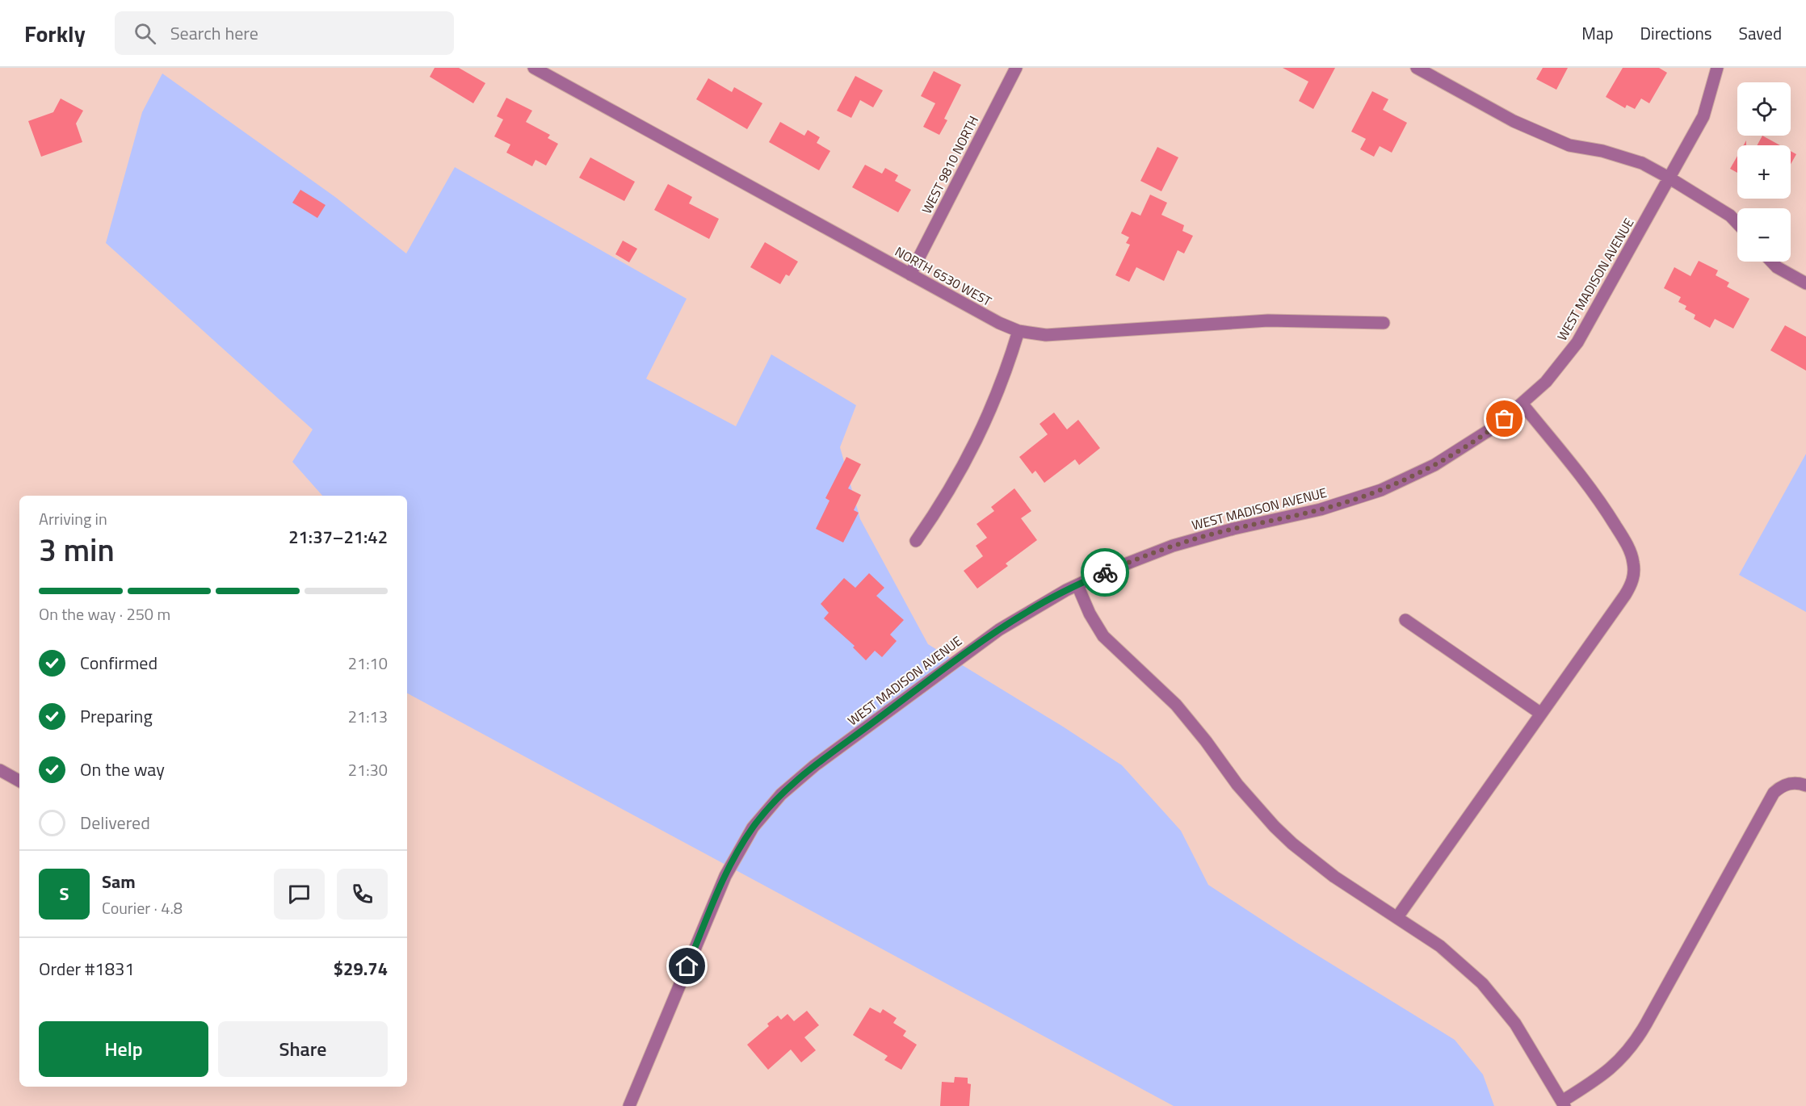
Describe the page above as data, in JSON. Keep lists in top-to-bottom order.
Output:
{
  "streets": {
    "street": ["WEST 9810 NORTH", "NORTH 6530 WEST", "WEST MADISON AVENUE"]
  },
  "crossings": [
    ["WEST 9810 NORTH", "NORTH 6530 WEST"]
  ],
  "page": {
    "header": "Forkly",
    "search": "Search here",
    "nav": ["Map", "Directions", "Saved"],
    "map_buttons": ["+", "−"],
    "heading": ["3 min", "Arriving in", "21:37–21:42"],
    "panel": [
      "Sam",
      "Courier · 4.8",
      "Order #1831",
      "$29.74"
    ],
    "bar": "On the way · 250 m",
    "list": [
      ["Confirmed", "21:10"],
      ["Preparing", "21:13"],
      ["On the way", "21:30"],
      "Delivered"
    ],
    "round": "S",
    "buttons": ["Help", "Share"]
  }
}
